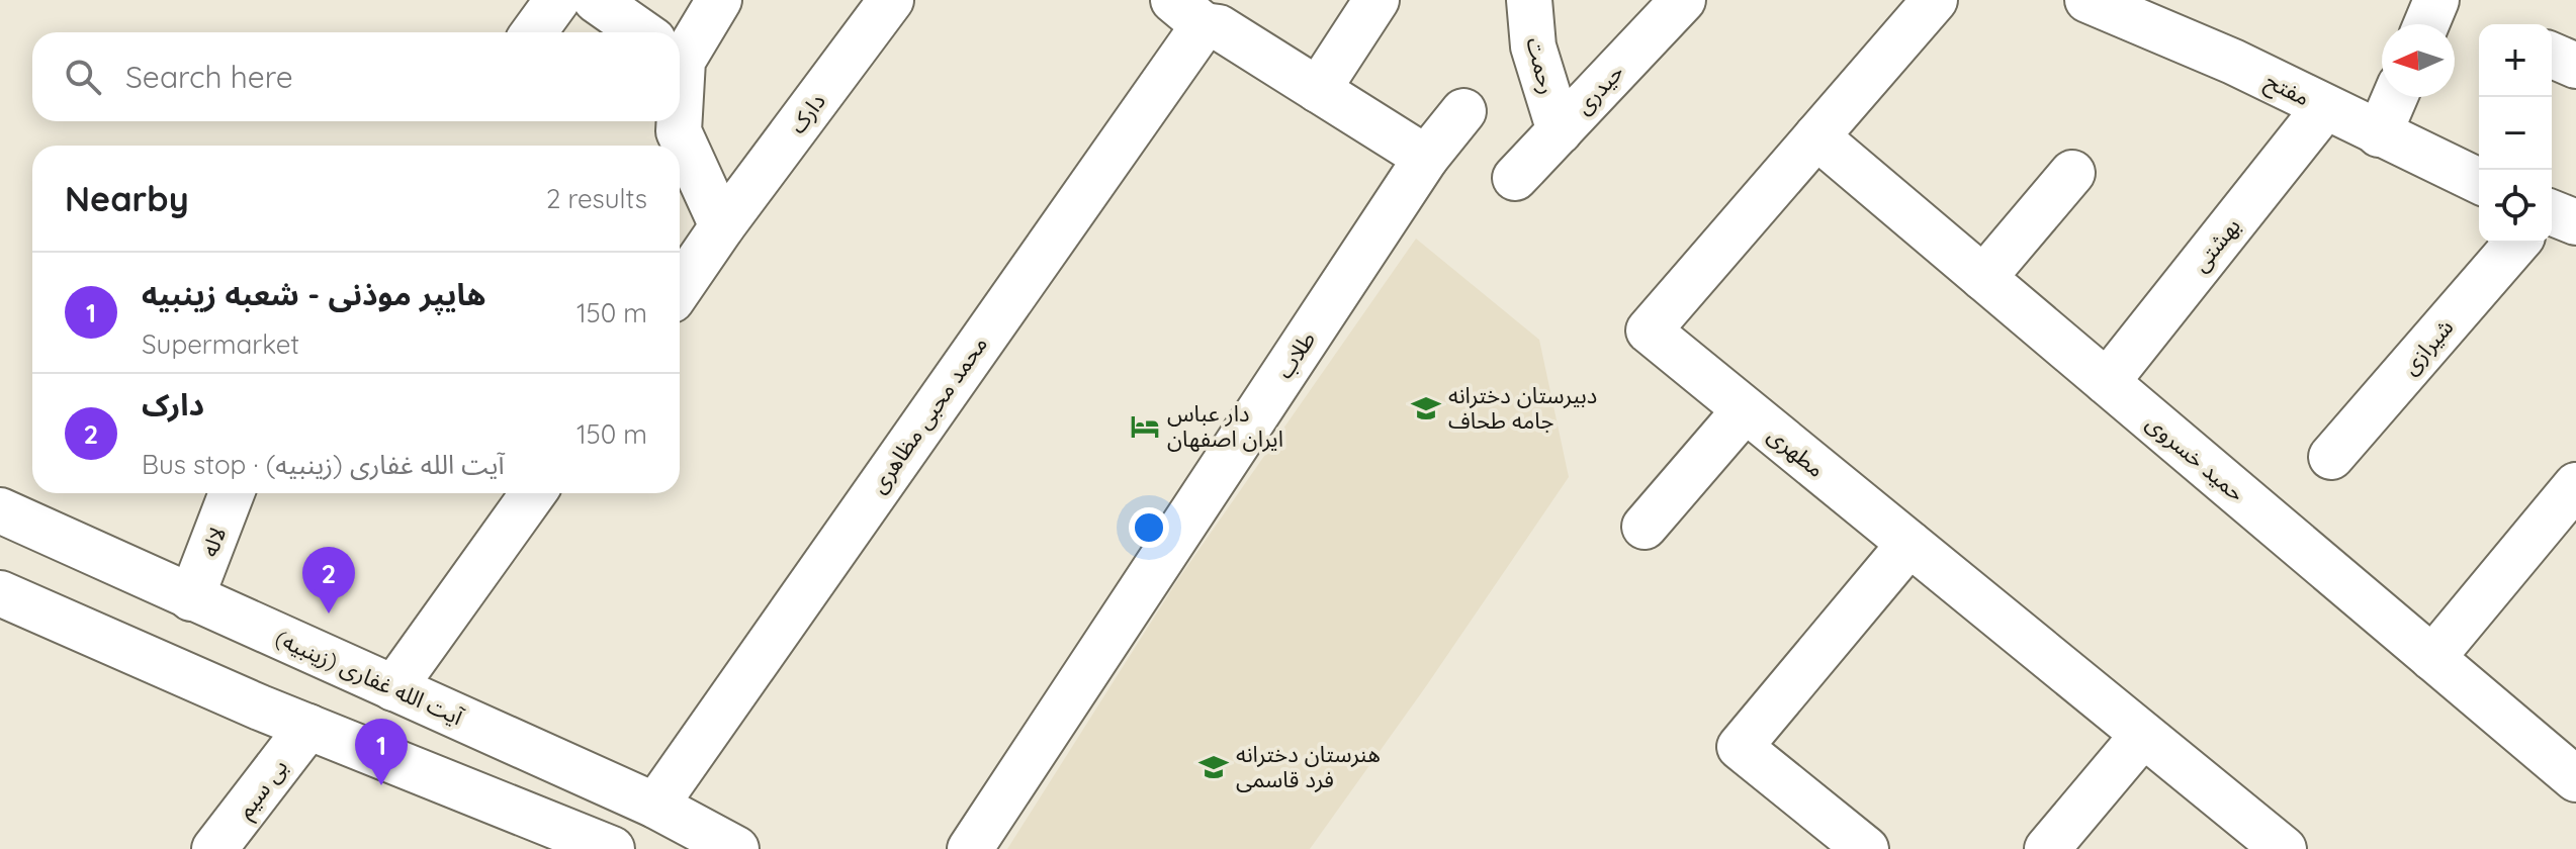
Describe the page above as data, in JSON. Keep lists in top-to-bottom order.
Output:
{
  "streets": {
    "street": [
      "رحمت",
      "حیدری",
      "مفتح",
      "دارک",
      "بهشتی",
      "شیرازی",
      "طلاب",
      "محمد محبی مظاهری",
      "مطهری",
      "حمید خسروی",
      "لاله",
      "آیت الله غفاری (زینبیه)",
      "بی سیم"
    ]
  },
  "crossings": [
    ["رحمت", "حیدری"],
    ["مفتح", "بهشتی"],
    ["بهشتی", "حمید خسروی"],
    ["محمد محبی مظاهری", "آیت الله غفاری (زینبیه)"],
    ["مطهری", "حمید خسروی"],
    ["لاله", "آیت الله غفاری (زینبیه)"]
  ],
  "places": {
    "school or university": ["دبیرستان دخترانه جامه طحاف", "هنرستان دخترانه فرد قاسمی"],
    "hotel": ["دار عباس ایران اصفهان"]
  },
  "north": "left",
  "page": {
    "map_buttons": ["+", "−"],
    "search": "Search here",
    "heading": ["Nearby", "2 results"],
    "list": [
      {
        "mark": "1",
        "name": "هایپر موذنی - شعبه زینبیه",
        "note": "Supermarket",
        "value": "150 m"
      },
      {
        "mark": "2",
        "name": "دارک",
        "note": "Bus stop · آیت الله غفاری (زینبیه)",
        "value": "150 m"
      }
    ],
    "pins": ["2", "1"]
  }
}
